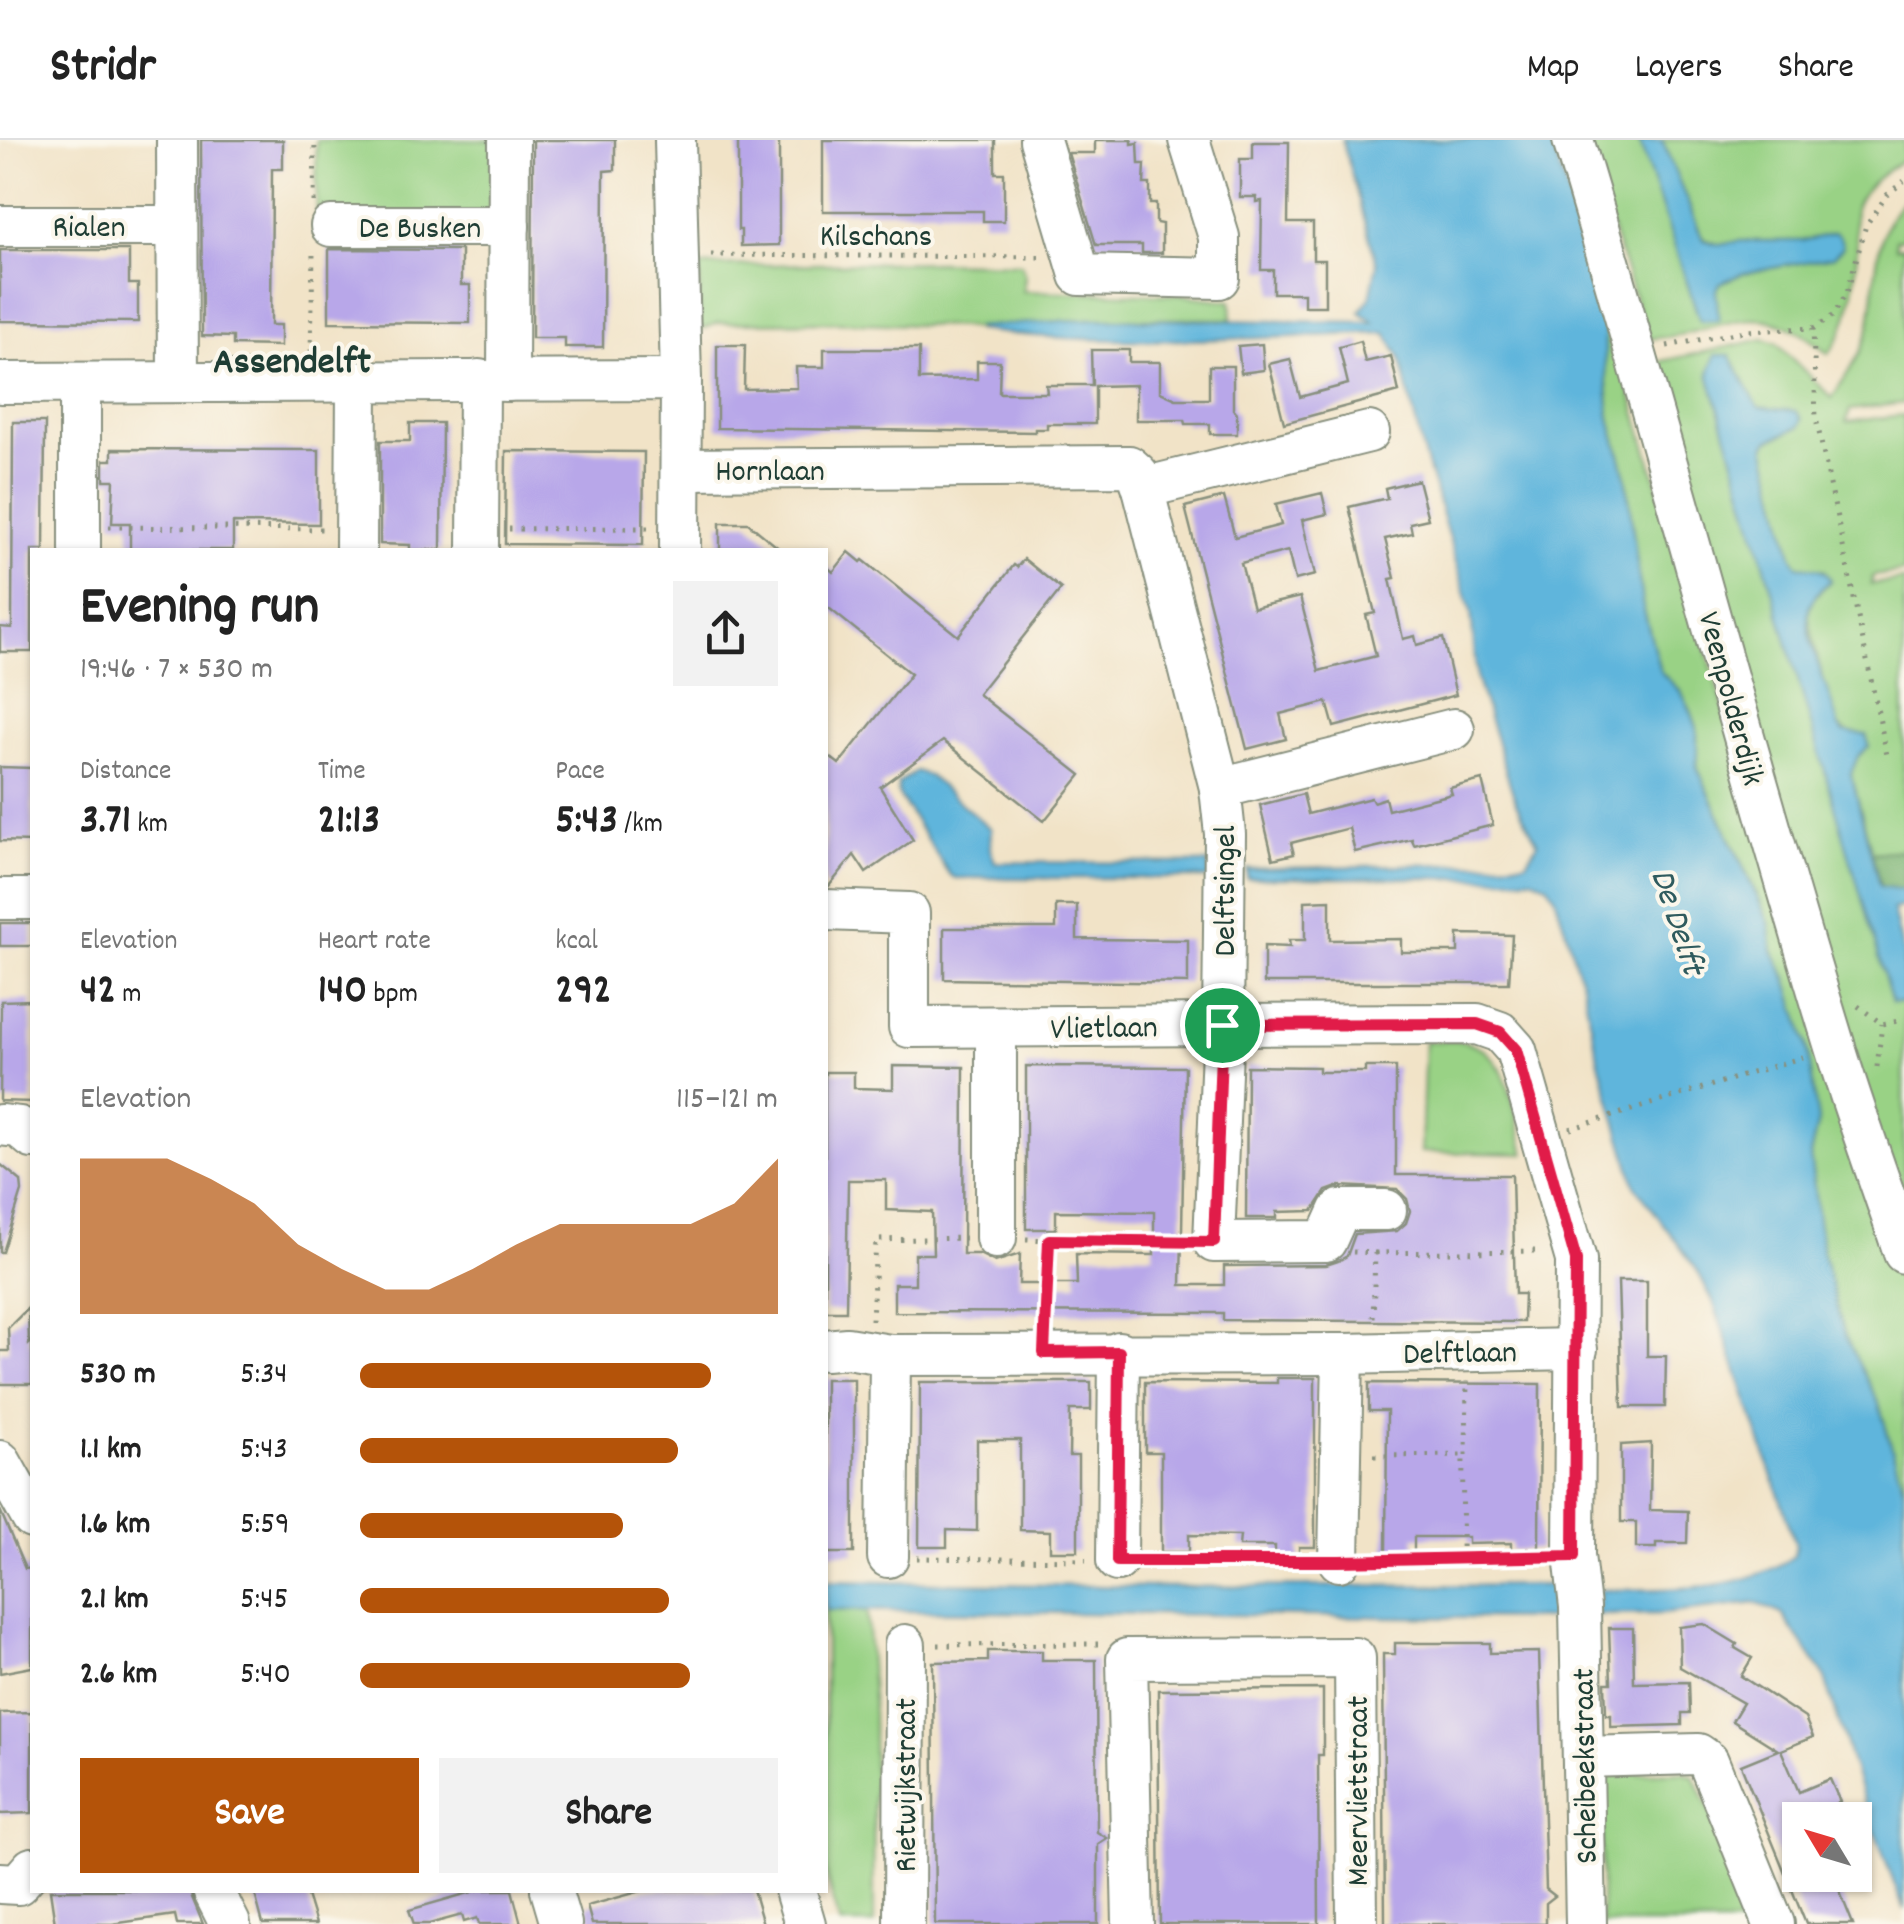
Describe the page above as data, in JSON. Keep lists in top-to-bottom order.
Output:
{
  "streets": {
    "street": [
      "Rialen",
      "De Busken",
      "Hornlaan",
      "Veenpolderdijk",
      "Delftsingel",
      "Vlietlaan",
      "Delftlaan",
      "Scheibeekstraat",
      "Rietwijkstraat",
      "Meervlietstraat"
    ],
    "path": ["Kilschans"]
  },
  "crossings": [
    ["Kilschans", "Hornlaan"],
    ["Hornlaan", "Delftsingel"],
    ["Delftsingel", "Vlietlaan"]
  ],
  "districts": ["Assendelft"],
  "water": ["De Delft"],
  "north": "top left",
  "page": {
    "header": "Stridr",
    "nav": ["Map", "Layers", "Share"],
    "heading": ["Evening run", "19:46 · 7 × 530 m"],
    "stats": [
      ["Distance", "3.71 km"],
      ["Time", "21:13"],
      ["Pace", "5:43 /km"],
      ["Elevation", "42 m"],
      ["Heart rate", "140 bpm"],
      ["kcal", "292"]
    ],
    "chart": ["Elevation", "115–121 m"],
    "list": [
      {
        "name": "530 m",
        "note": "5:34"
      },
      {
        "name": "1.1 km",
        "note": "5:43"
      },
      {
        "name": "1.6 km",
        "note": "5:59"
      },
      {
        "name": "2.1 km",
        "note": "5:45"
      },
      {
        "name": "2.6 km",
        "note": "5:40"
      }
    ],
    "buttons": ["Save", "Share"]
  }
}
